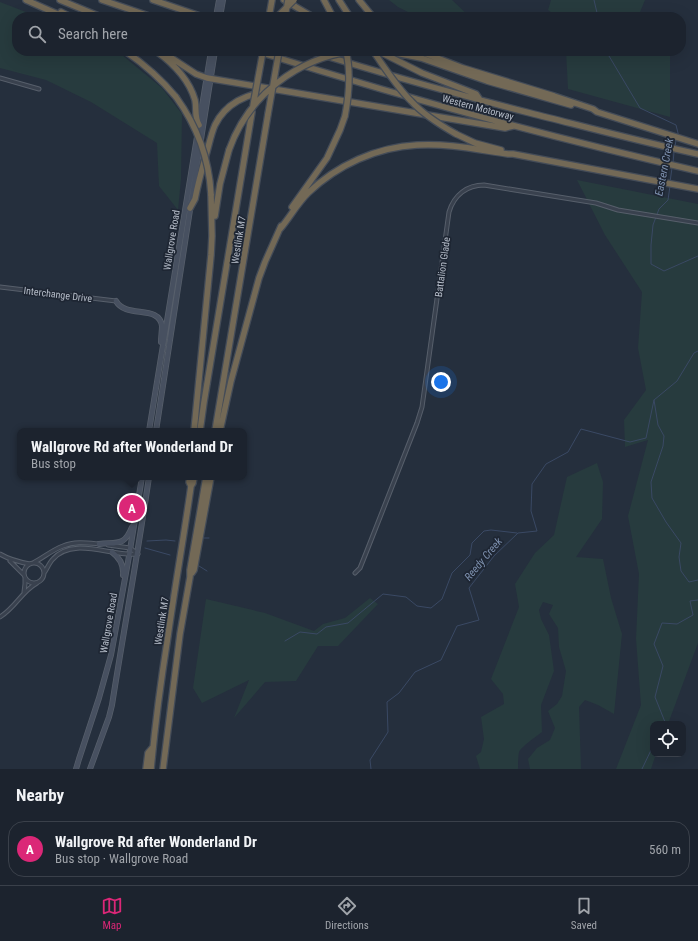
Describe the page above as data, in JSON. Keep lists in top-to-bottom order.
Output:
{
  "streets": {
    "highway": ["Western Motorway", "Westlink M7"],
    "main road": ["Wallgrove Road"],
    "street": ["Battalion Glade", "Interchange Drive"]
  },
  "water": ["Eastern Creek", "Reedy Creek"],
  "page": {
    "search": "Search here",
    "popup": ["Wallgrove Rd after Wonderland Dr", "Bus stop"],
    "pins": "A",
    "heading": "Nearby",
    "list": [
      {
        "mark": "A",
        "name": "Wallgrove Rd after Wonderland Dr",
        "note": "Bus stop · Wallgrove Road",
        "value": "560 m"
      }
    ],
    "nav": ["Map", "Directions", "Saved"]
  }
}
